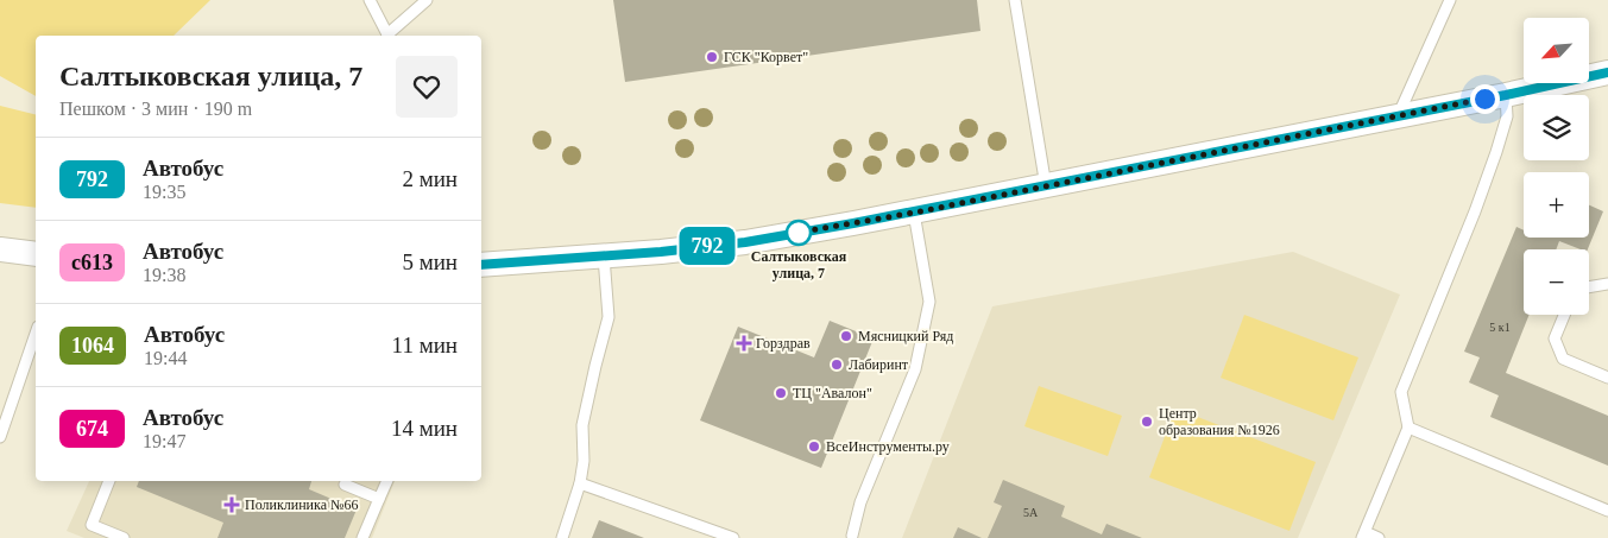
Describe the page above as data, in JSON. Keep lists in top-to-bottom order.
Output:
{
  "places": {
    "other": [
      "ГСК \"Корвет\"",
      "Салтыковская улица, 7",
      "Мясницкий Ряд",
      "Лабиринт",
      "ТЦ \"Авалон\"",
      "Центр образования №1926",
      "ВсеИнструменты.ру"
    ],
    "health": ["Горздрав", "Поликлиника №66"]
  },
  "lines": ["bus line 792"],
  "house_numbers": ["5 к1", "5А"],
  "north": "bottom left",
  "page": {
    "on_map": "792",
    "map_buttons": ["+", "−"],
    "heading": ["Салтыковская улица, 7", "Пешком · 3 мин · 190 m"],
    "list": [
      {
        "mark": "792",
        "name": "Автобус",
        "note": "19:35",
        "value": "2 мин"
      },
      {
        "mark": "с613",
        "name": "Автобус",
        "note": "19:38",
        "value": "5 мин"
      },
      {
        "mark": "1064",
        "name": "Автобус",
        "note": "19:44",
        "value": "11 мин"
      },
      {
        "mark": "674",
        "name": "Автобус",
        "note": "19:47",
        "value": "14 мин"
      }
    ]
  }
}
